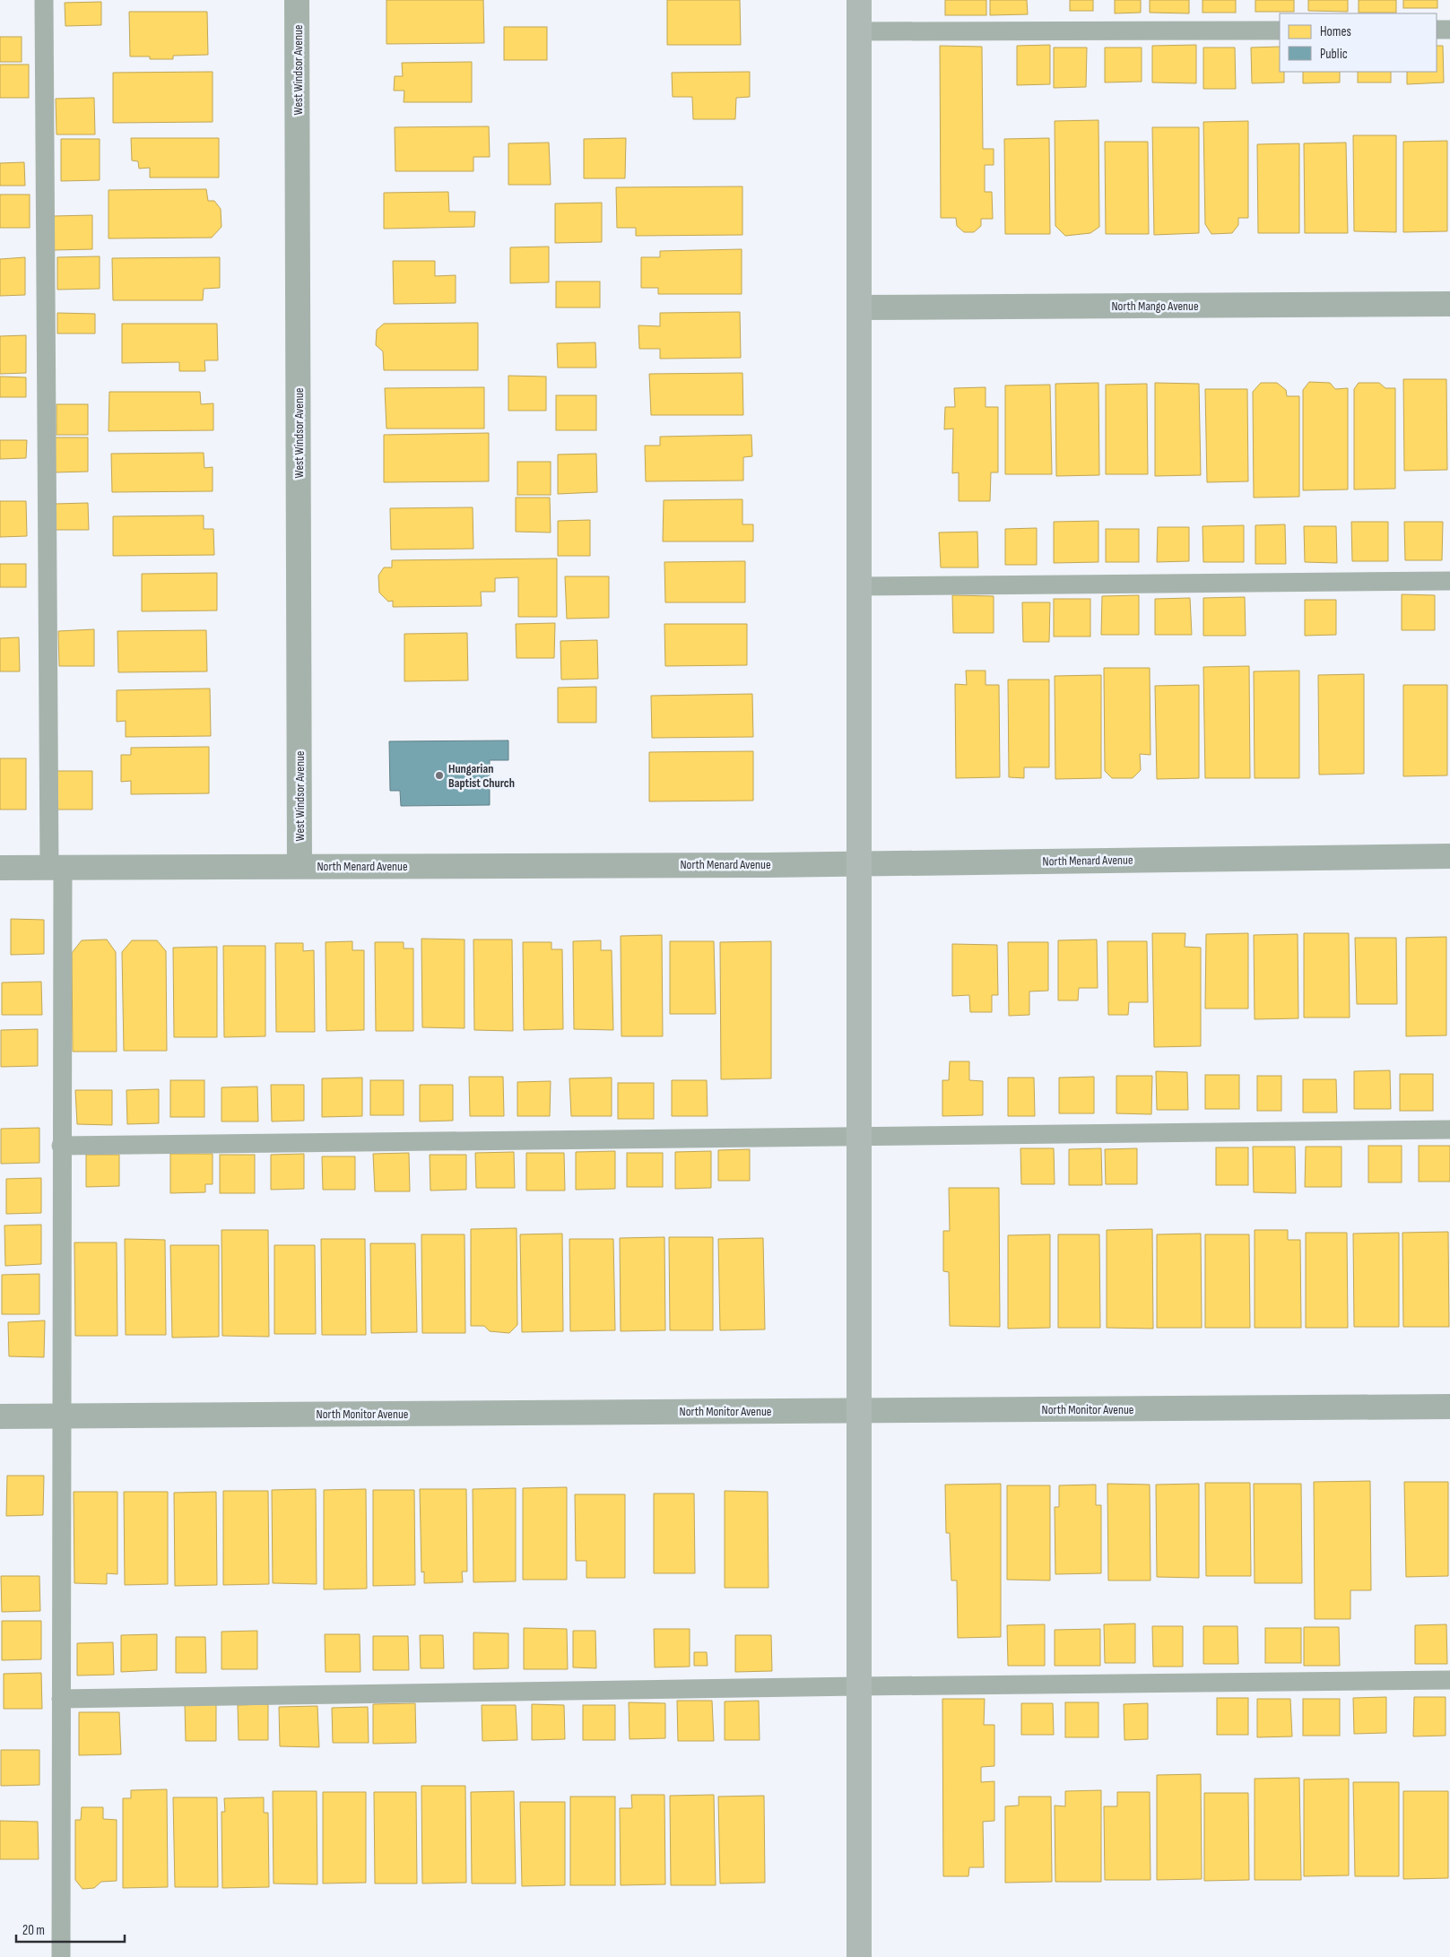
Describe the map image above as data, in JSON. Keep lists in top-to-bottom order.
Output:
{
  "streets": {
    "street": [
      "West Windsor Avenue",
      "North Mango Avenue",
      "North Menard Avenue",
      "North Monitor Avenue"
    ]
  },
  "crossings": [
    ["West Windsor Avenue", "North Menard Avenue"]
  ],
  "places": ["Hungarian Baptist Church"],
  "legend": ["Homes", "Public"],
  "scale_bar": "20 m"
}
